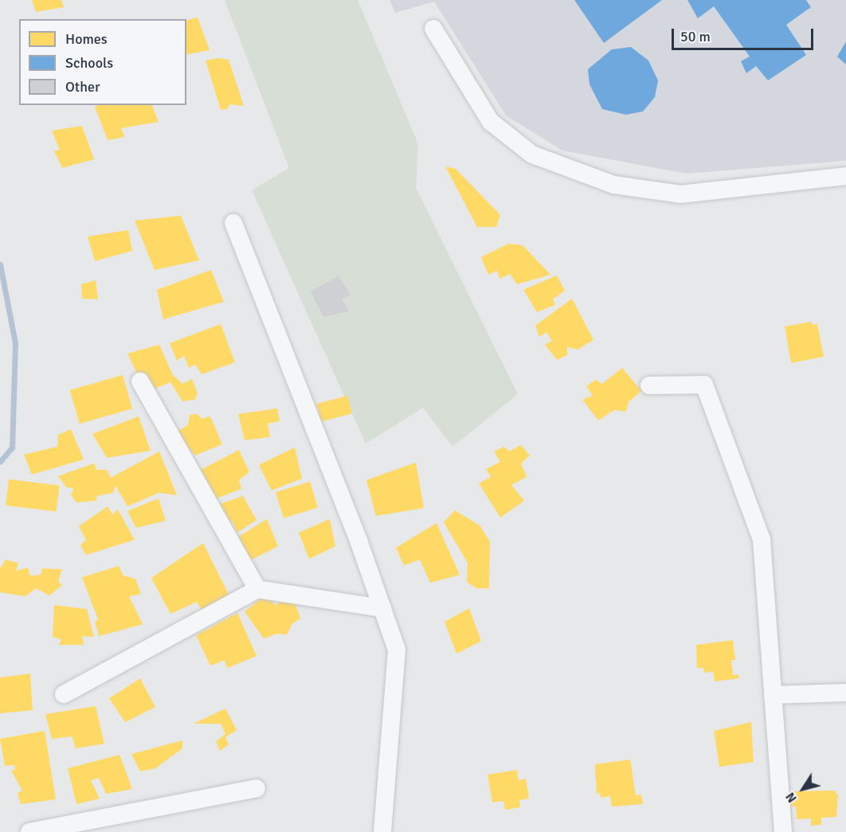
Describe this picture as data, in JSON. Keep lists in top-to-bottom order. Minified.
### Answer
{"legend":["Homes","Schools","Other"],"scale_bar":"50 m","north":"bottom left"}
